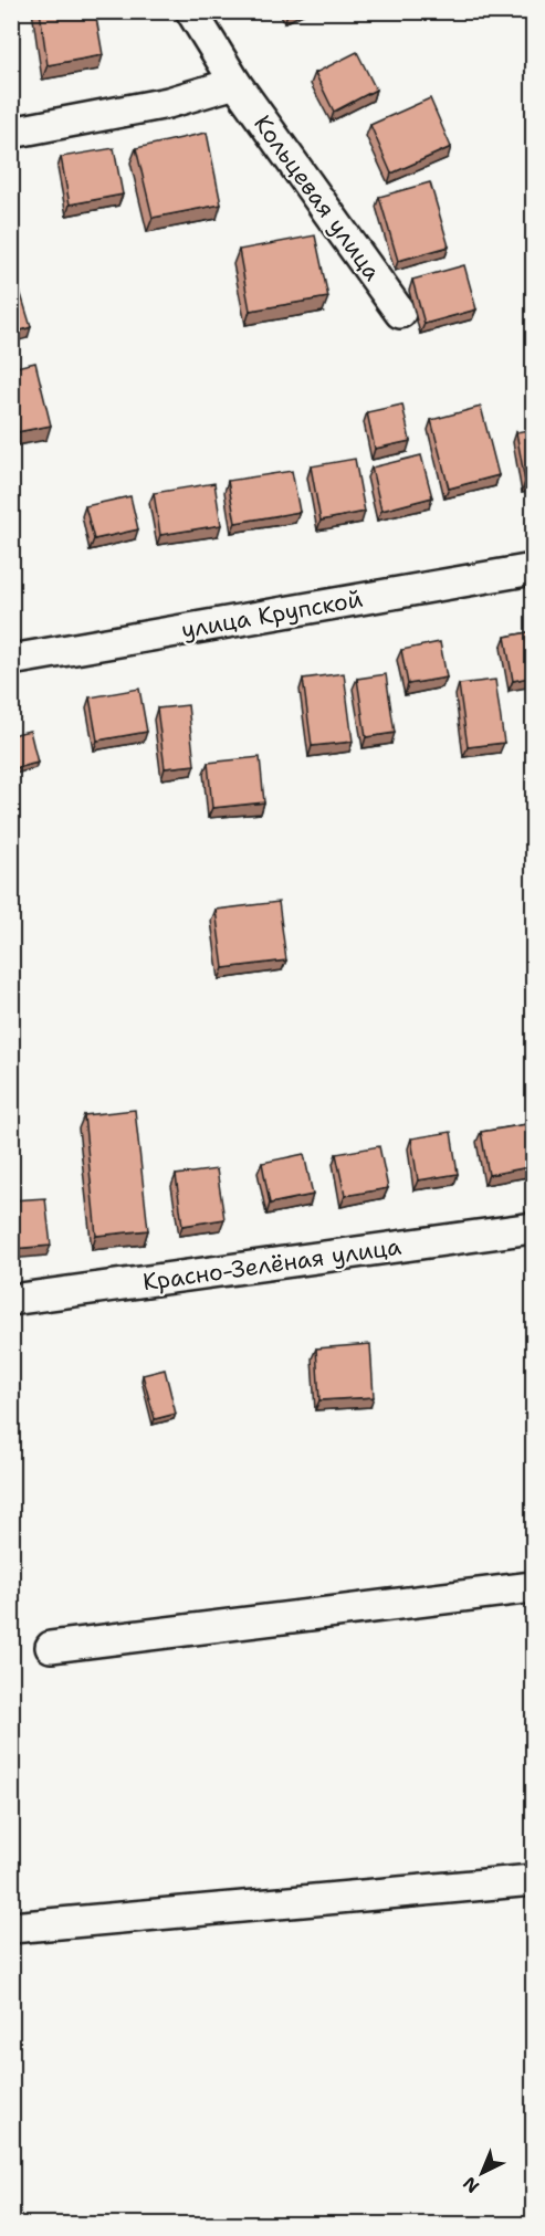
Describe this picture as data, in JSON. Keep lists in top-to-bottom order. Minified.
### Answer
{"streets":{"street":["Кольцевая улица","улица Крупской","Красно-Зелёная улица"]},"north":"bottom left"}
